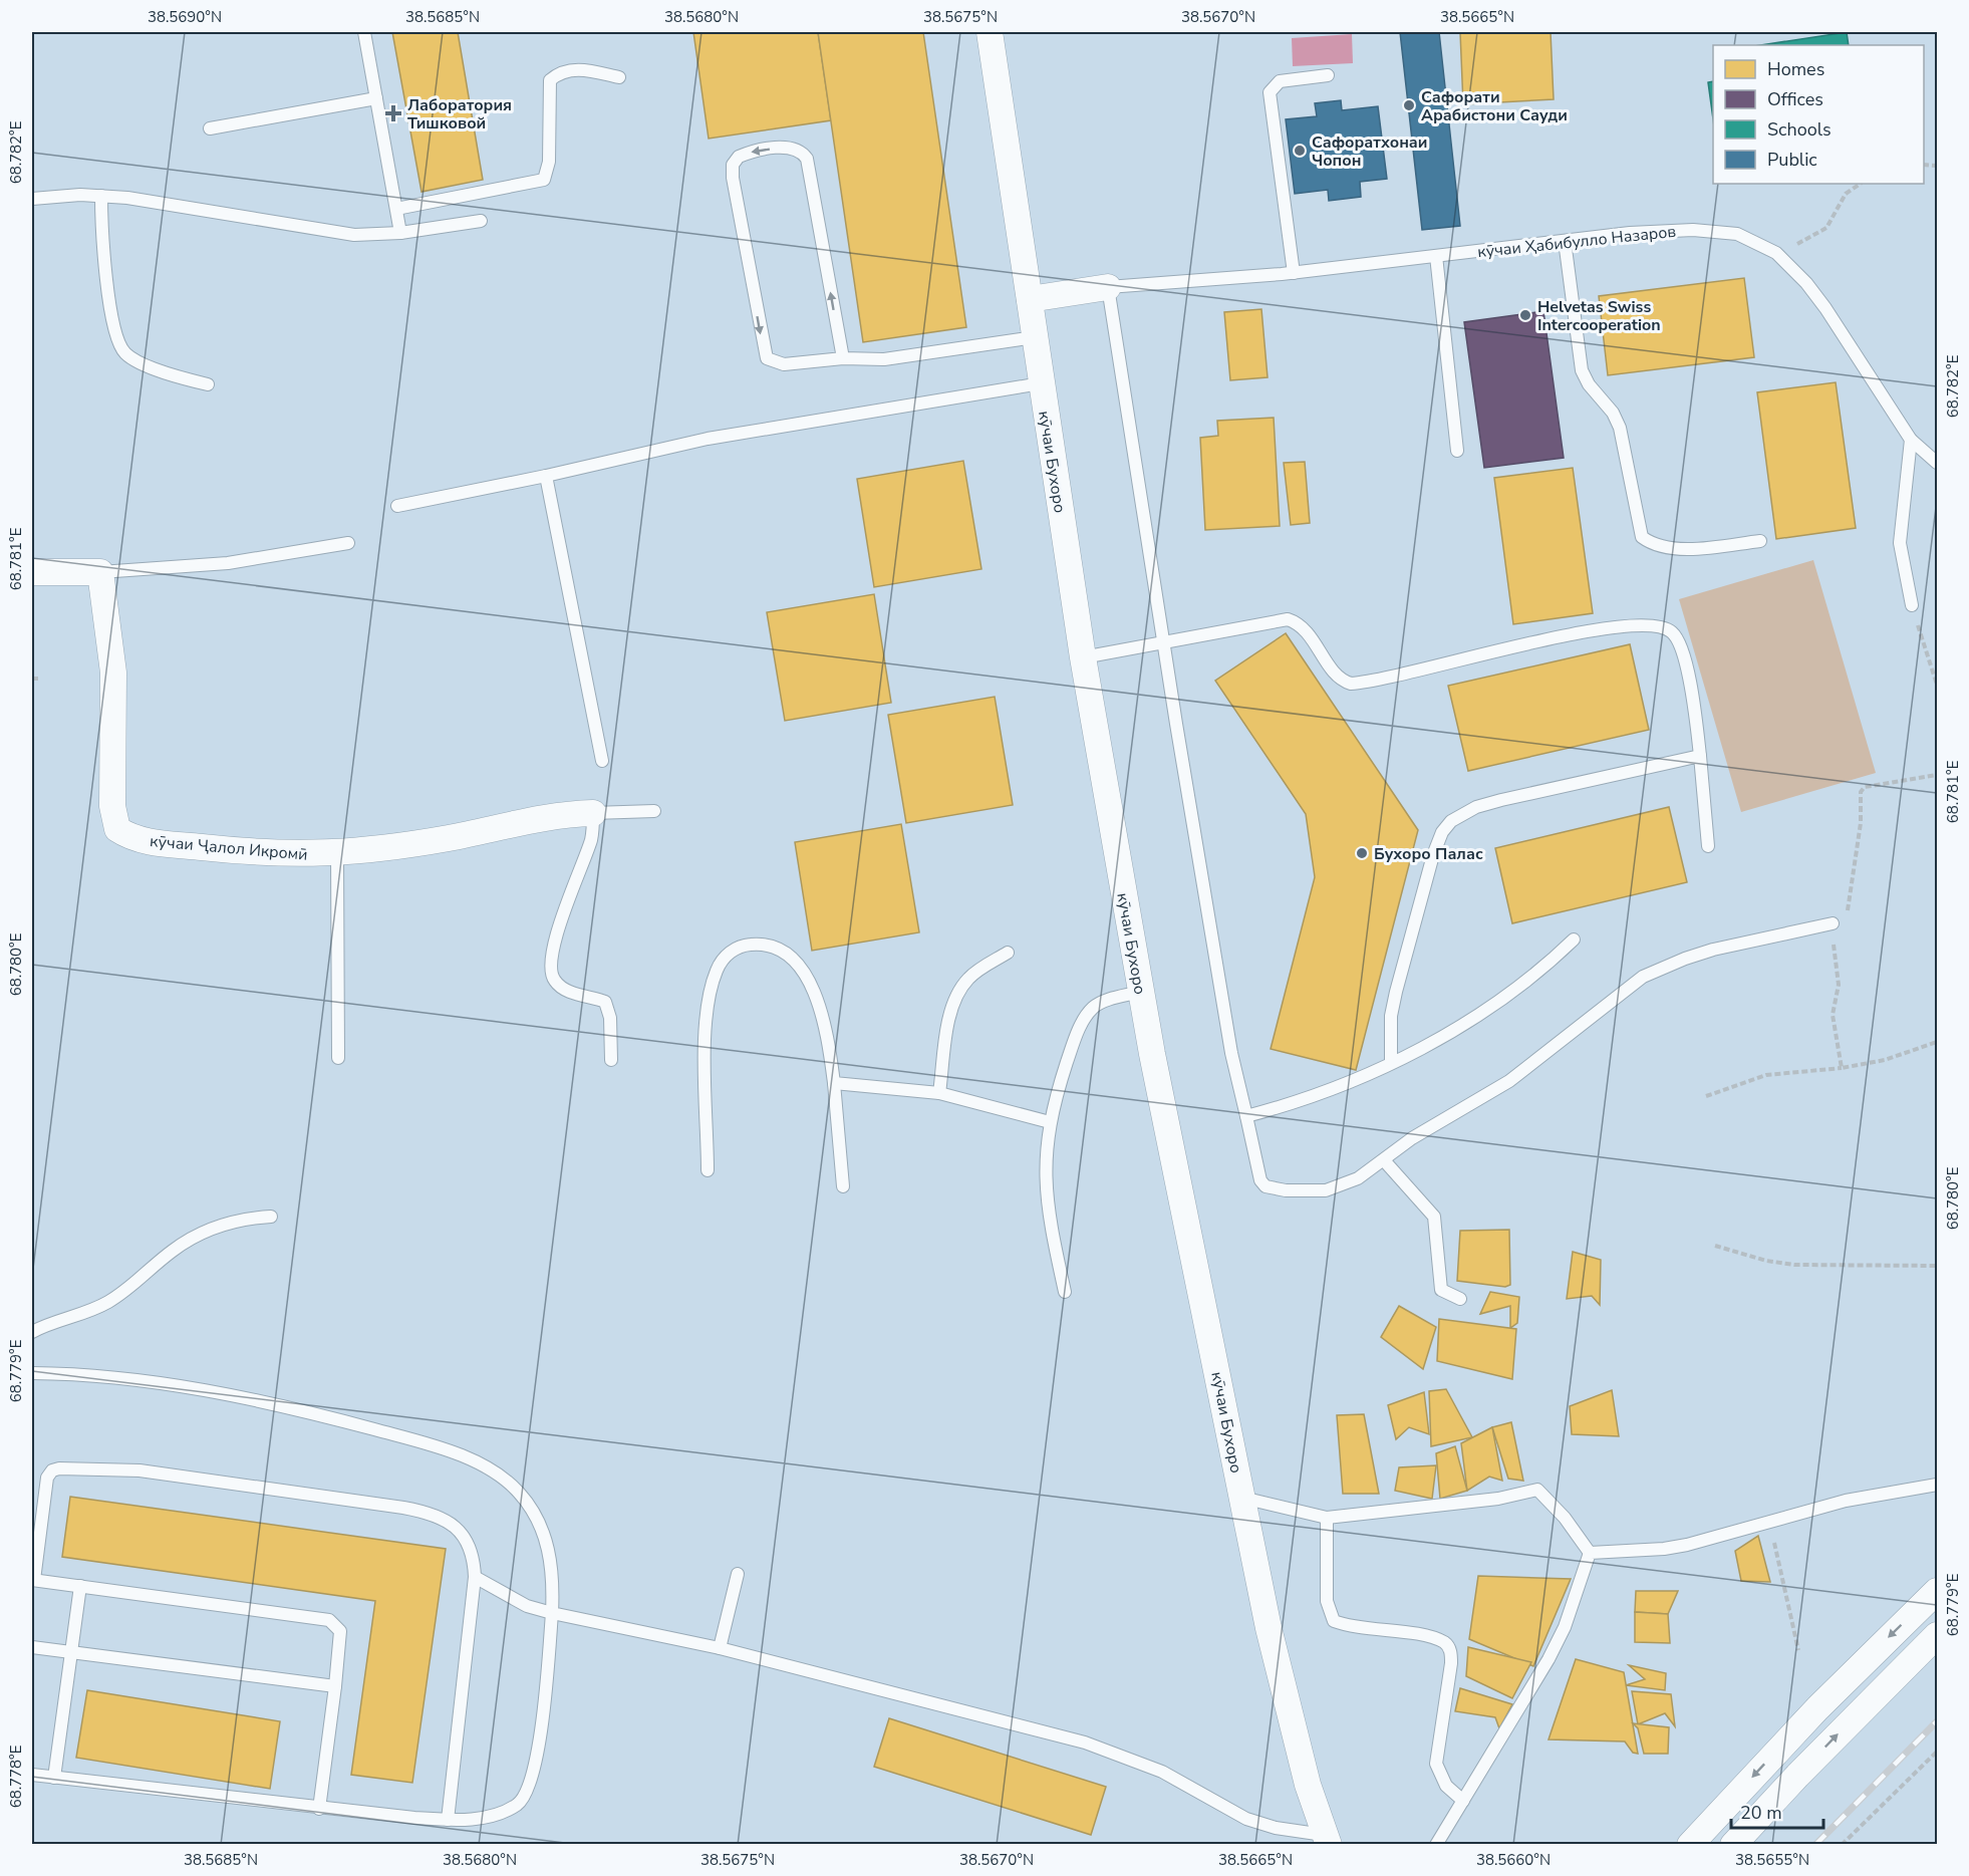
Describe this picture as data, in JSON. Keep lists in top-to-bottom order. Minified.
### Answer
{"streets":{"street":["кӯчаи Бухоро","кӯчаи Ҷалол Икромӣ"],"lane":["кӯчаи Ҳабибулло Назаров"]},"places":{"other":["Сафорати Арабистони Сауди","Сафоратхонаи Чопон","Helvetas Swiss Intercooperation","Бухоро Палас"],"health":["Лаборатория Тишковой"]},"legend":["Homes","Offices","Schools","Public"],"scale_bar":"20 m","coordinates":["38.5690°N","38.5685°N","38.5680°N","38.5675°N","38.5670°N","38.5665°N","68.782°E","68.781°E","68.780°E","68.779°E","68.778°E","38.5660°N","38.5655°N"]}
